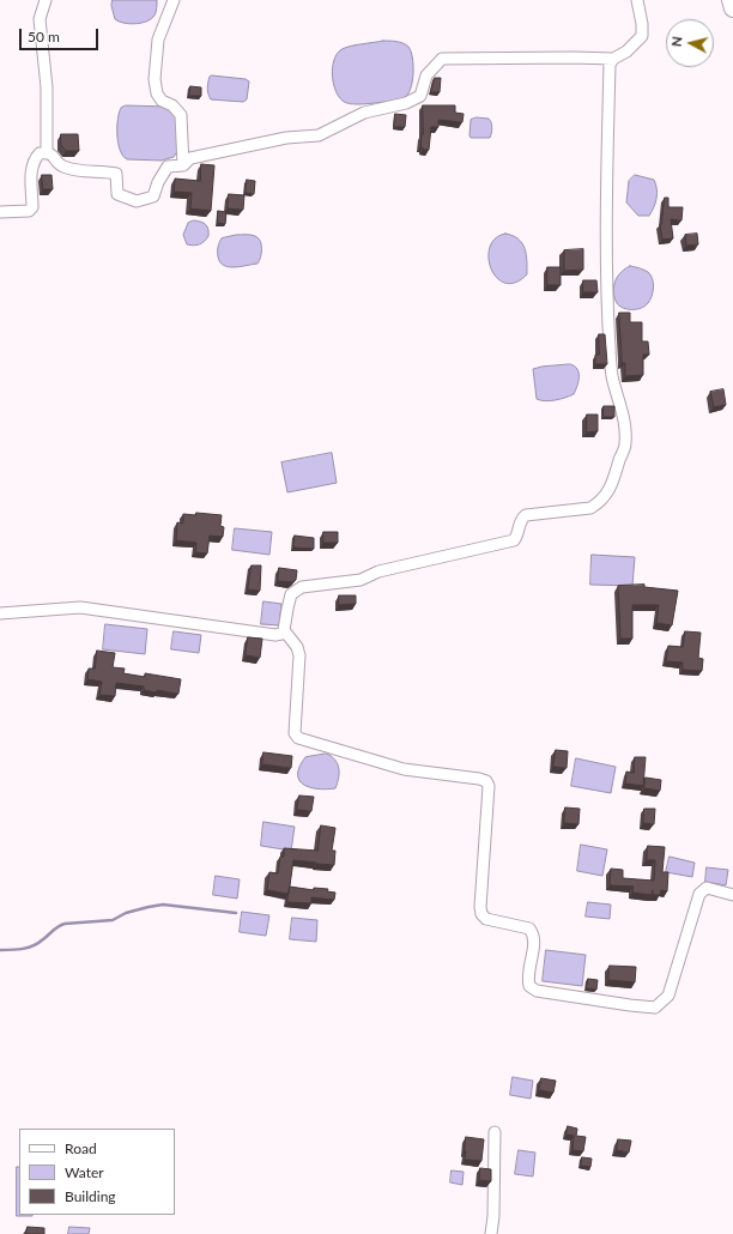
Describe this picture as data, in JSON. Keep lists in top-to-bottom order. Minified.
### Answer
{"legend":["Road","Water","Building"],"scale_bar":"50 m","north":"left"}
